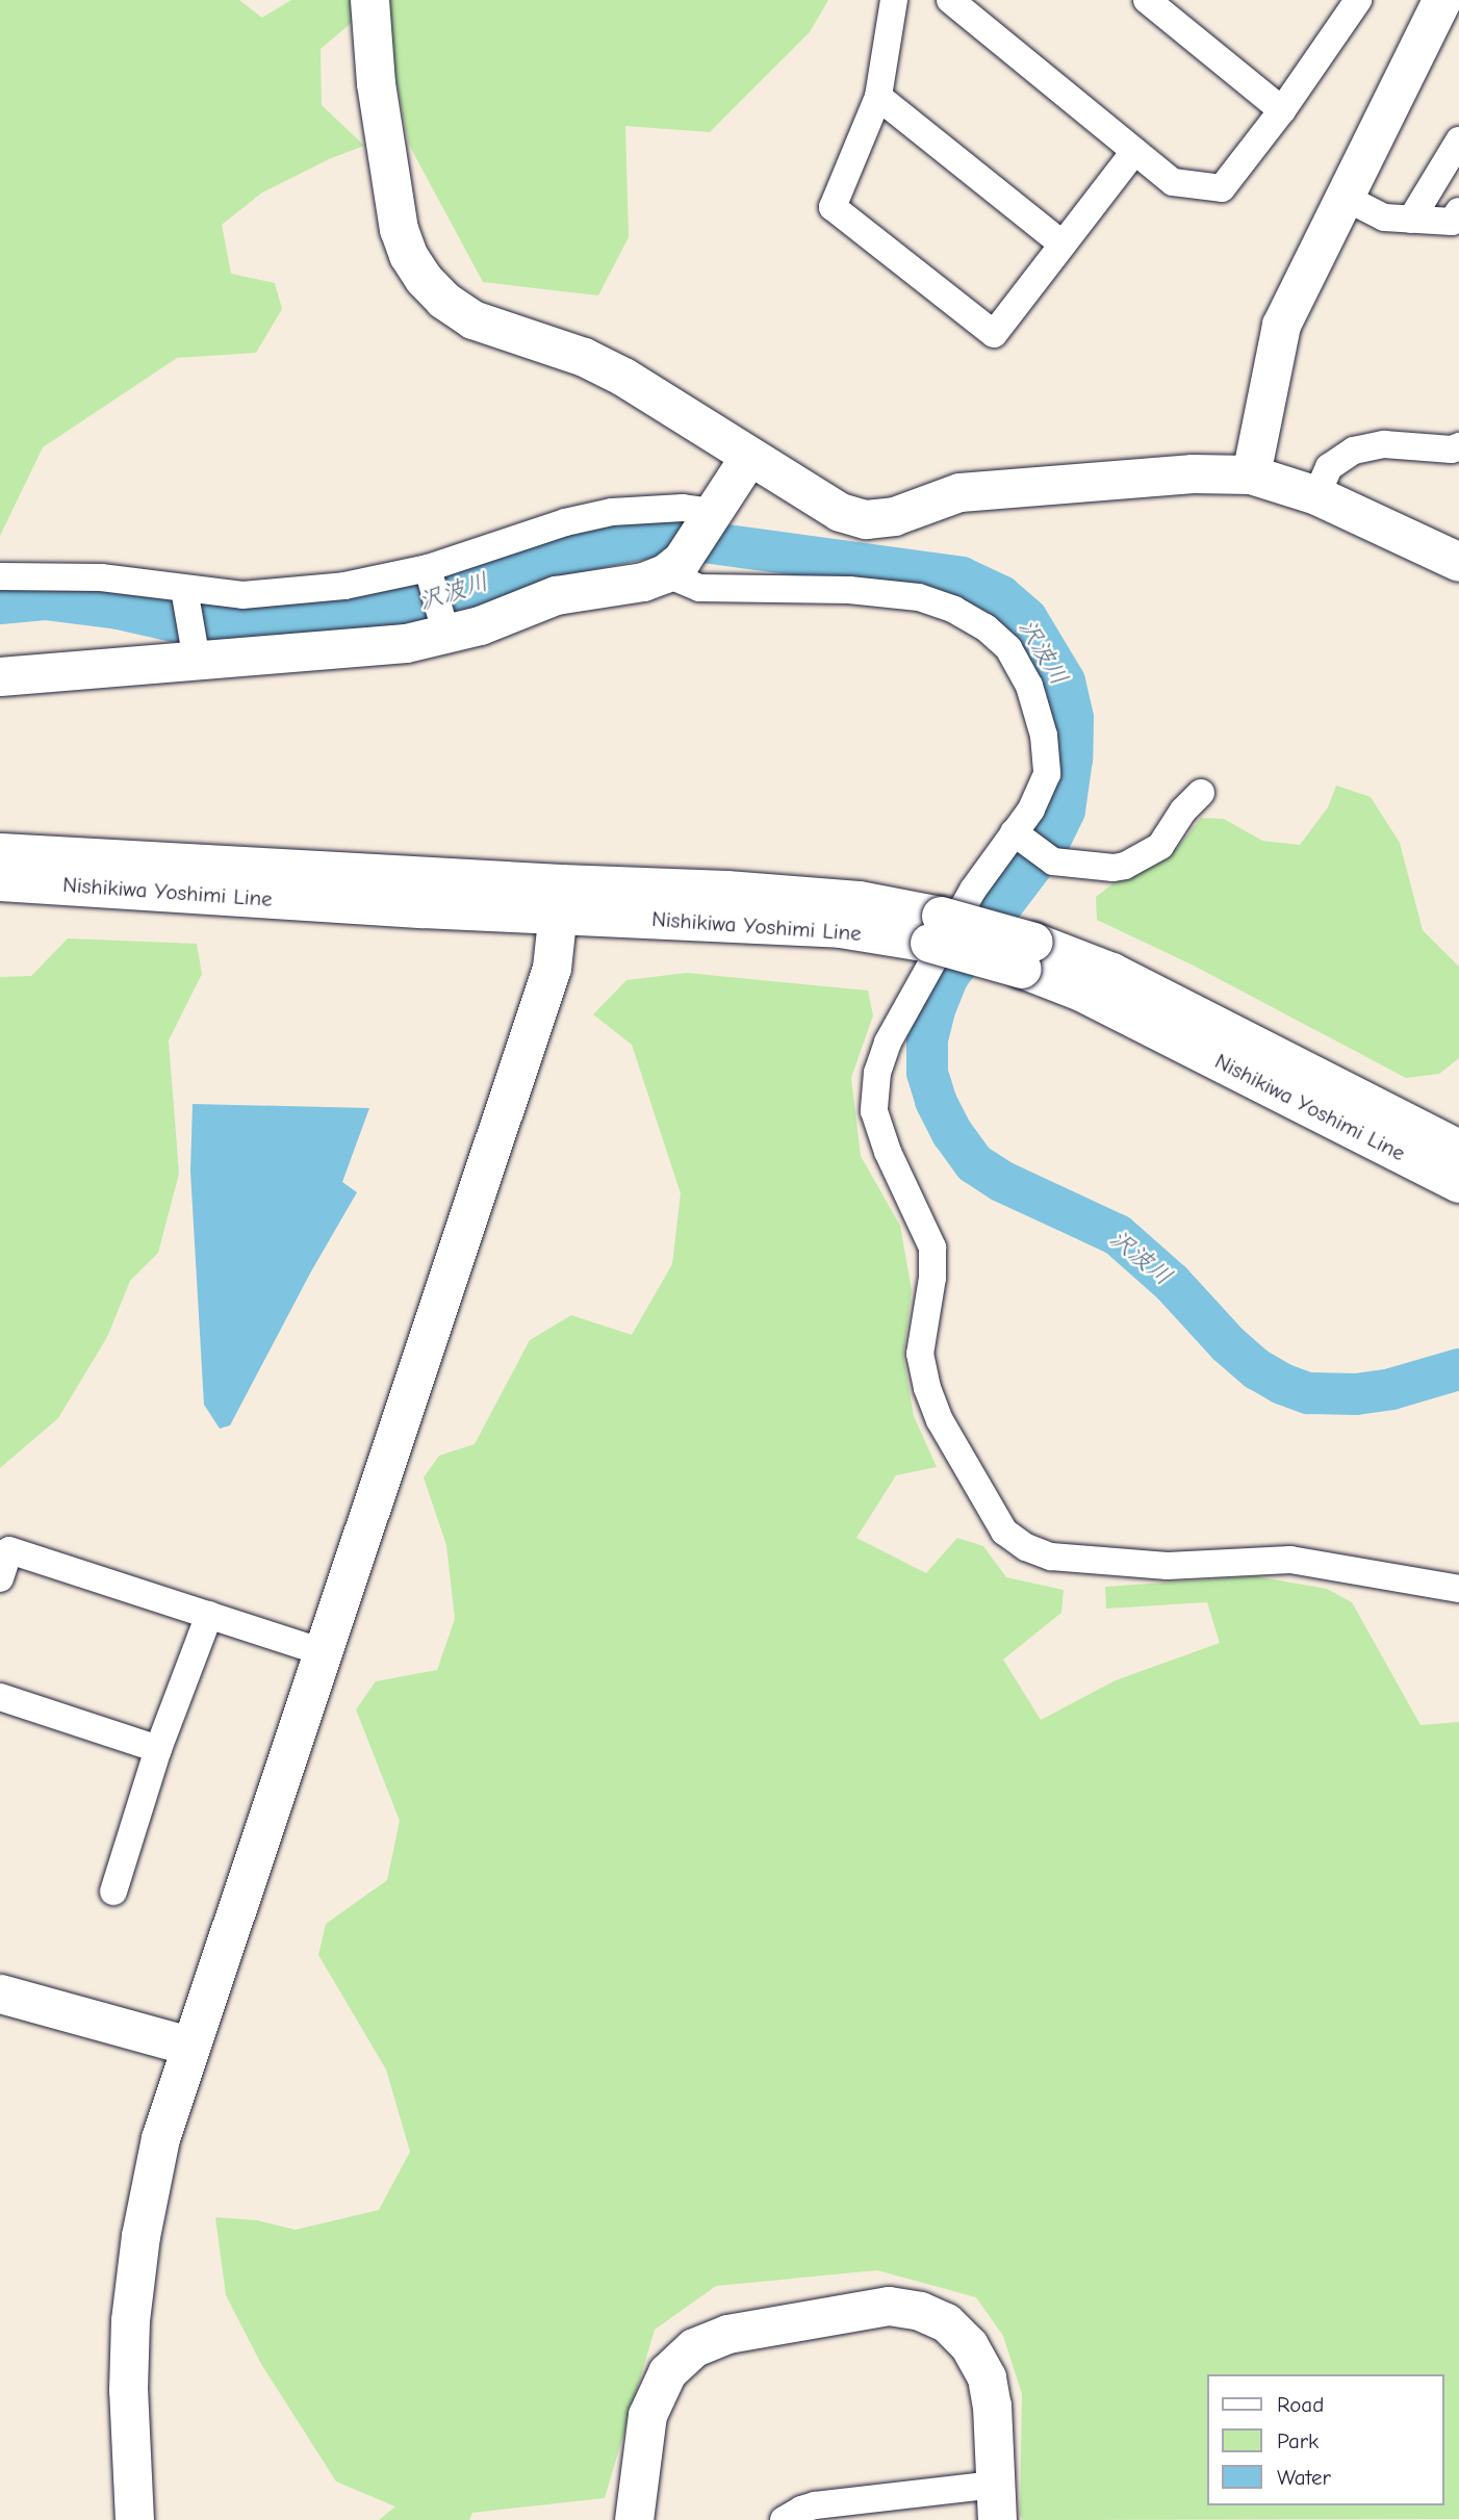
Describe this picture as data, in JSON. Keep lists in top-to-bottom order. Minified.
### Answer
{"streets":{"street":["Nishikiwa Yoshimi Line"]},"water":["沢波川"],"legend":["Road","Park","Water"]}
